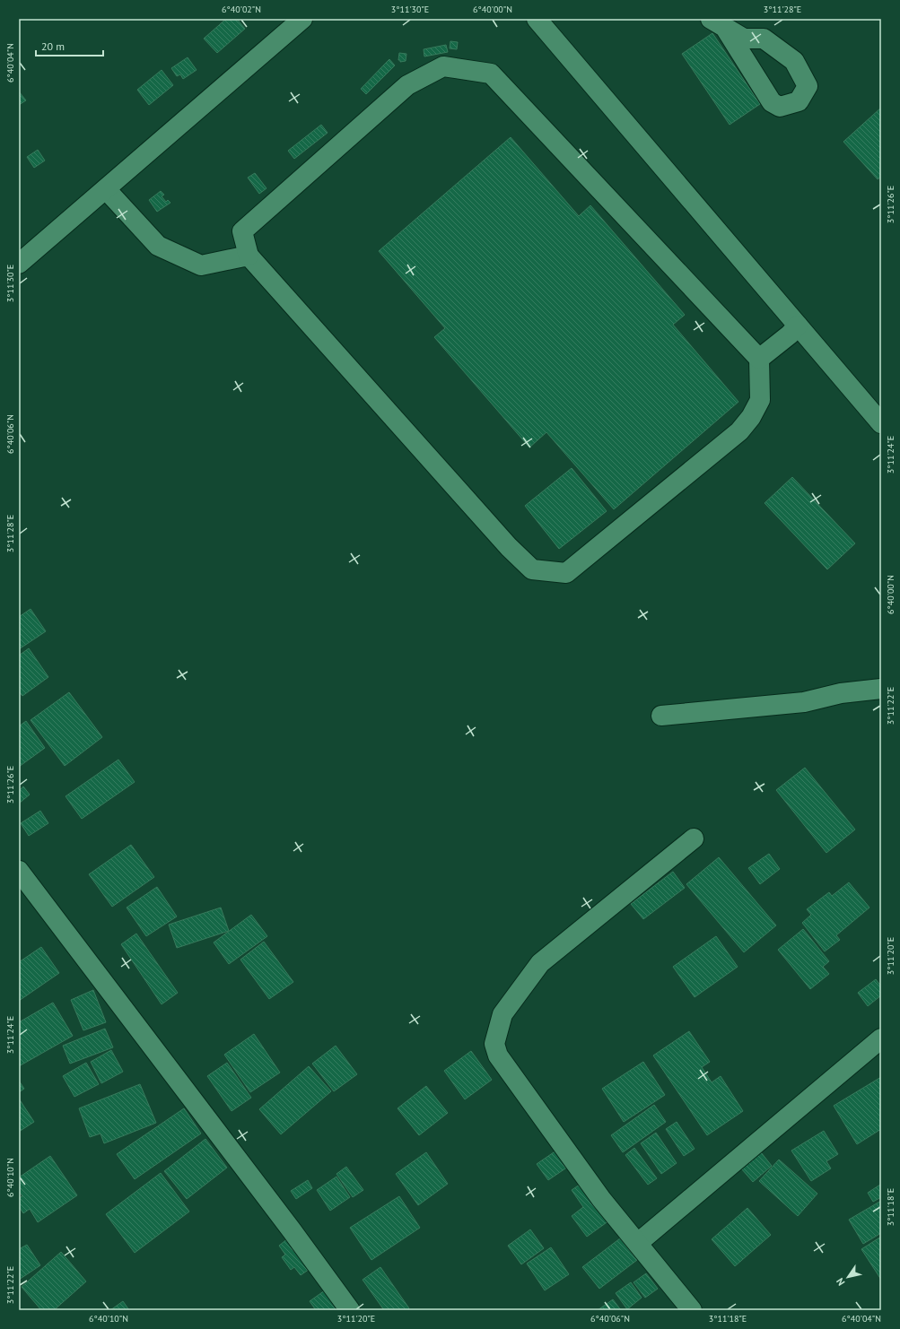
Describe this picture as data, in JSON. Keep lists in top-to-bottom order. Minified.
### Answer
{"scale_bar":"20 m","north":"bottom left","coordinates":["6°40'02\"N","3°11'30\"E","6°40'00\"N","3°11'28\"E","6°40'04\"N","3°11'26\"E","6°40'06\"N","3°11'24\"E","3°11'22\"E","3°11'20\"E","6°40'10\"N","3°11'18\"E"]}
